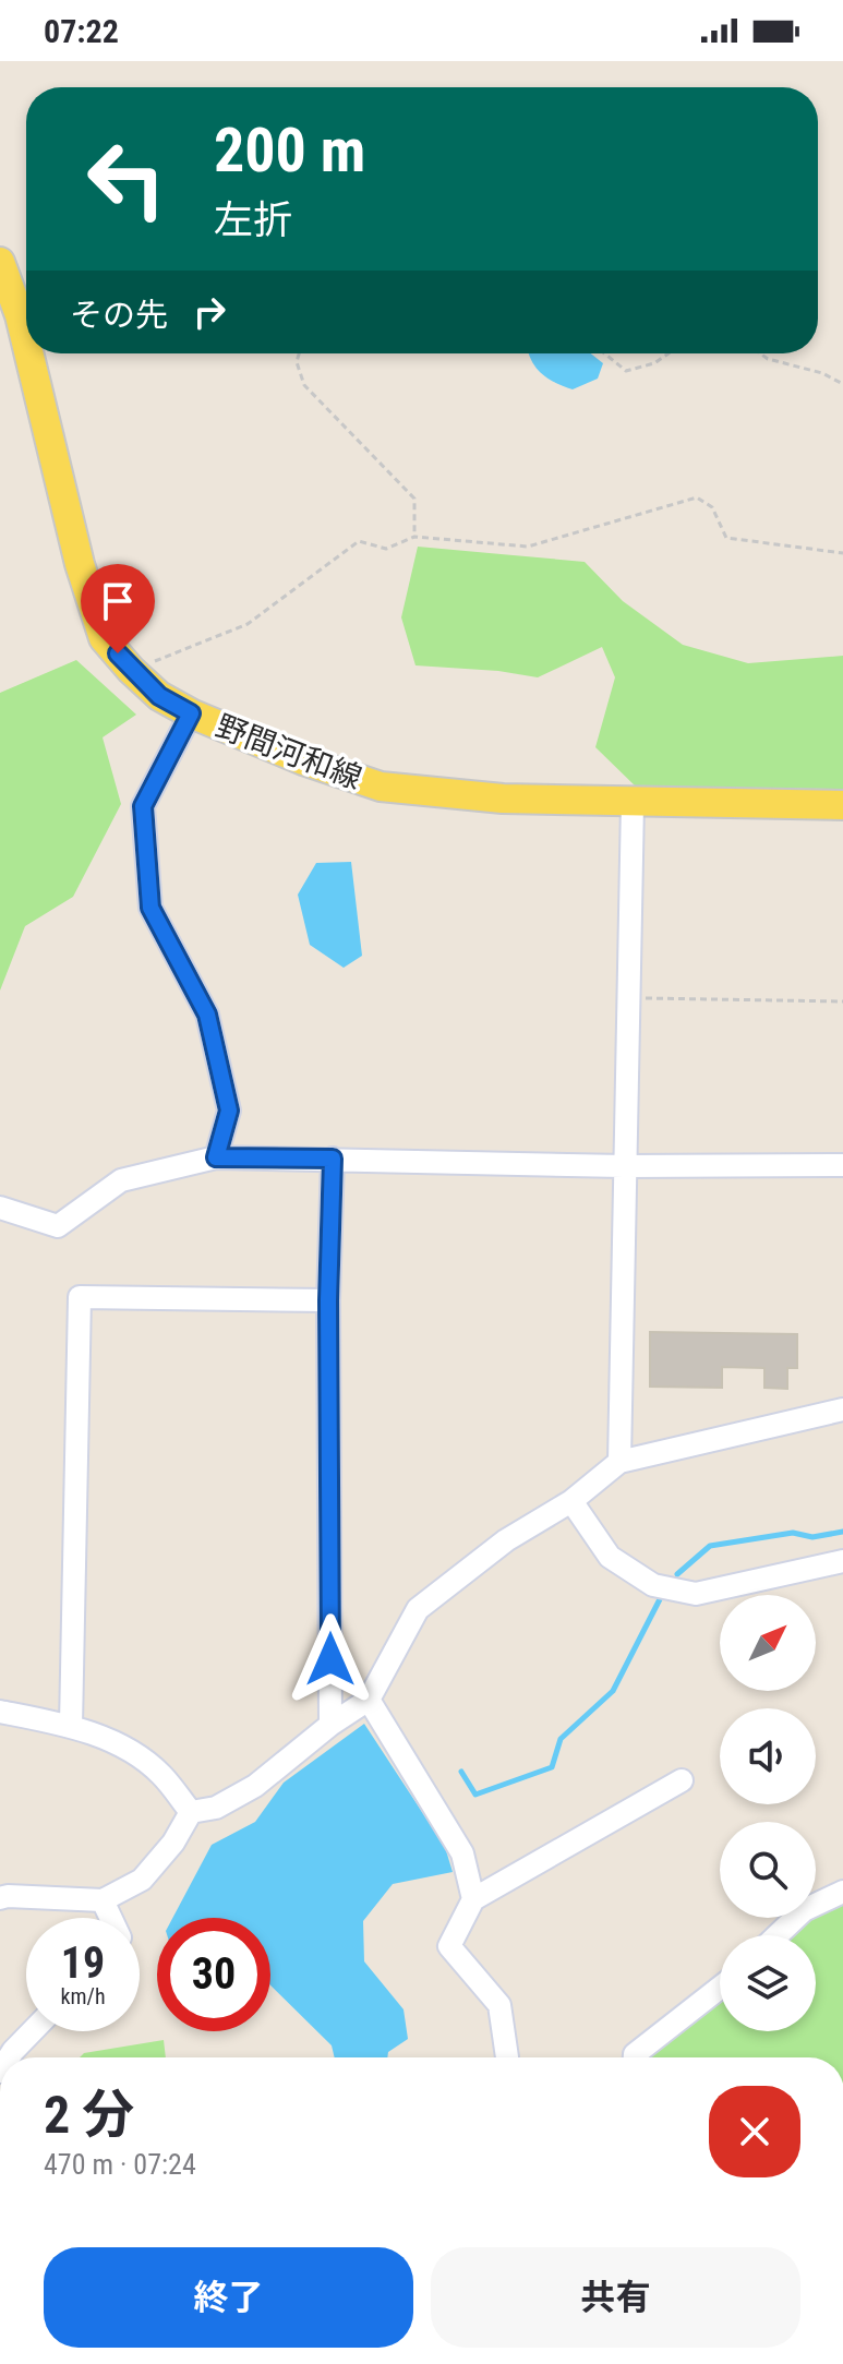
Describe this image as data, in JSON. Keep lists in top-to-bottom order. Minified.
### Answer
{"streets":{"main road":["野間河和線"]},"north":"top right","page":{"status":"07:22","turn":["200 m","左折"],"then":"その先","speed":"19 km/h","limit":"30","heading":["2 分","470 m · 07:24"],"buttons":["終了","共有"]}}
